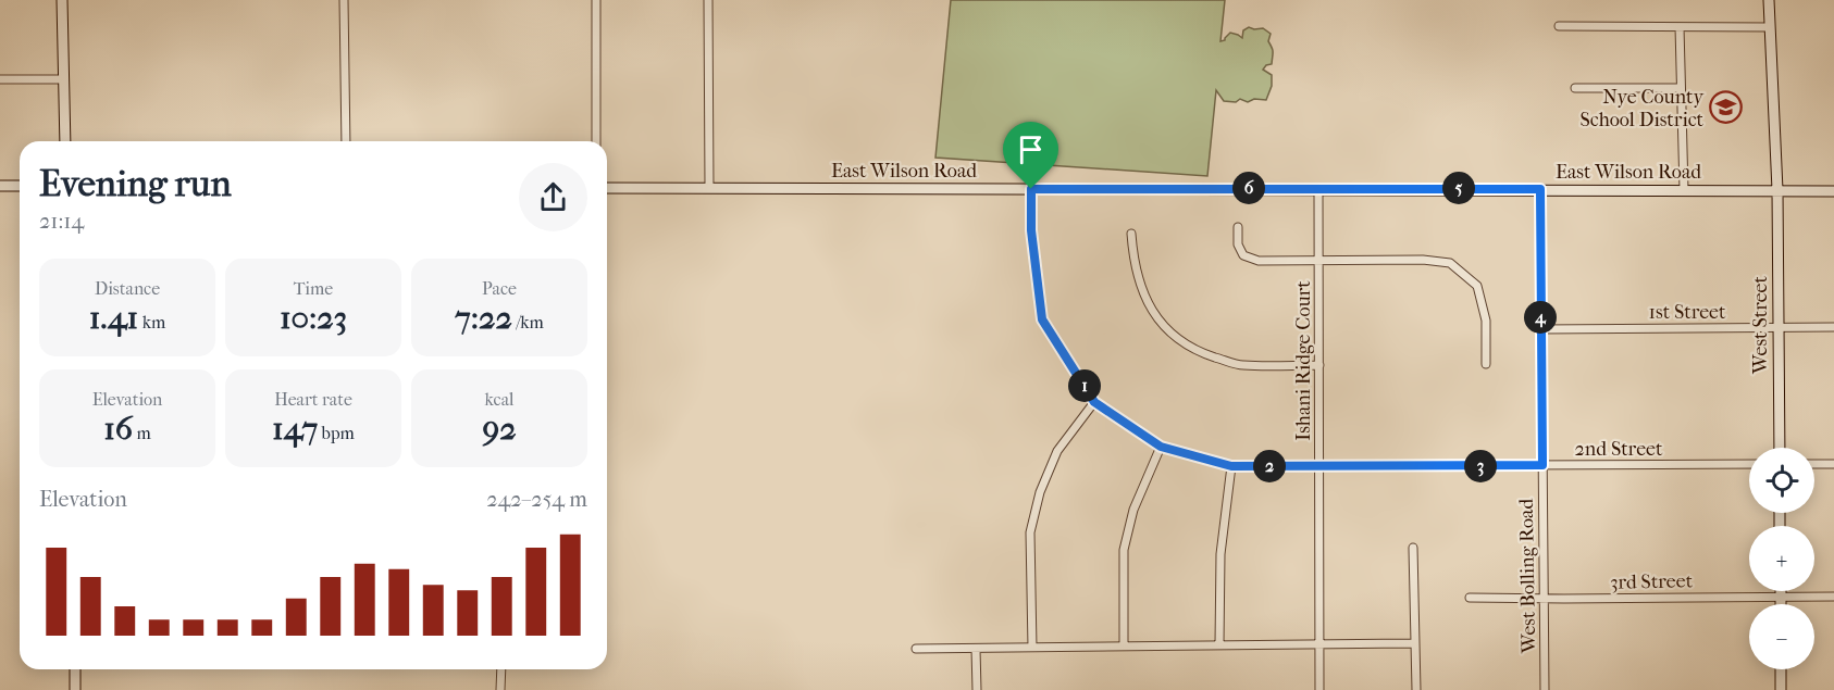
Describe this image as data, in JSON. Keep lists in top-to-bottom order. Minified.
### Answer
{"streets":{"street":["East Wilson Road","1st Street","West Street","Ishani Ridge Court","2nd Street","West Bolling Road","3rd Street"]},"crossings":[["East Wilson Road","West Street"],["East Wilson Road","Ishani Ridge Court"],["East Wilson Road","West Bolling Road"],["1st Street","West Street"],["1st Street","West Bolling Road"],["Ishani Ridge Court","2nd Street"],["2nd Street","West Bolling Road"],["West Bolling Road","3rd Street"]],"places":{"school or university":["Nye County School District"]},"page":{"heading":["Evening run","21:14"],"pins":["5","6","4","1","2","3"],"stats":[["Distance","1.41 km"],["Time","10:23"],["Pace","7:22 /km"],["Elevation","16 m"],["Heart rate","147 bpm"],["kcal","92"]],"map_buttons":["+","−"],"chart":["Elevation","242–254 m"]}}
